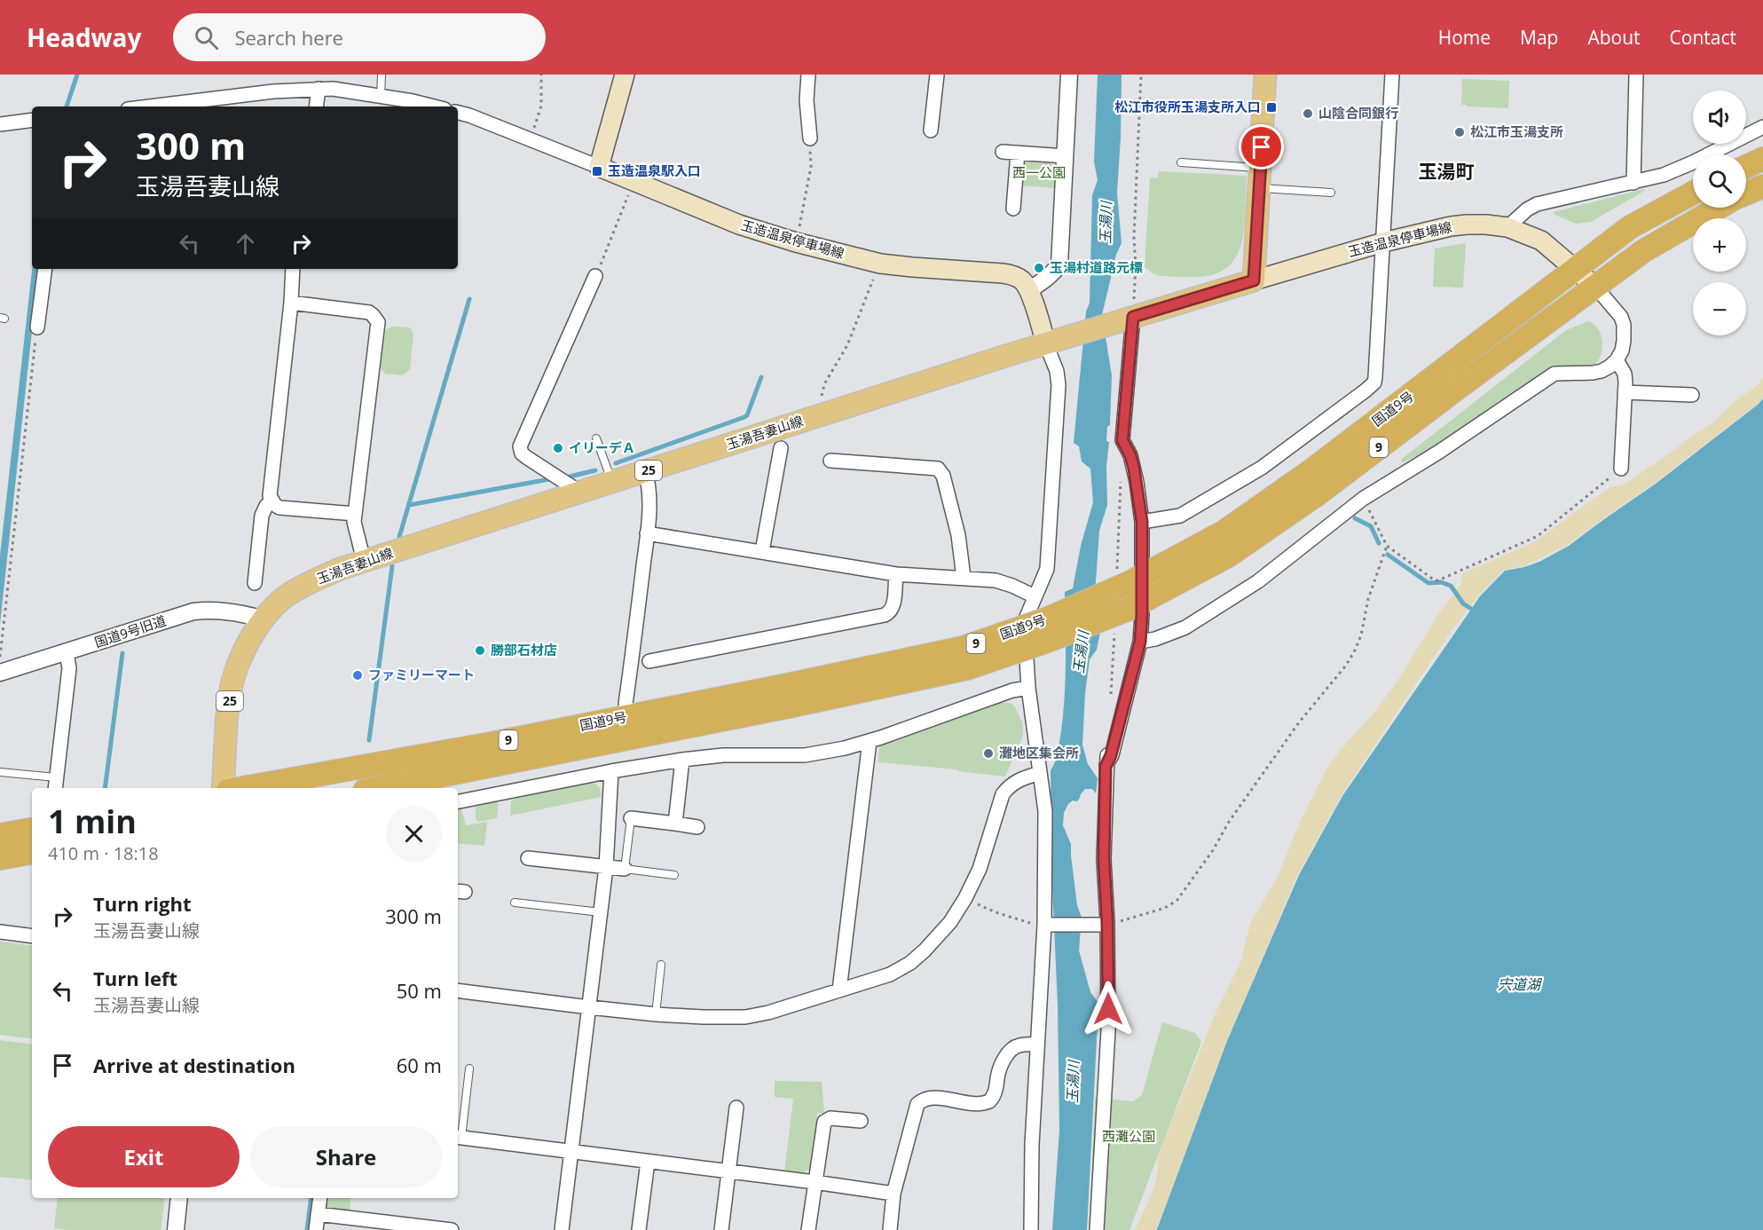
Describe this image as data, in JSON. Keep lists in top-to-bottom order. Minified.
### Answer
{"streets":{"highway":["国道9号","9"],"main road":["玉造温泉停車場線","玉湯吾妻山線","25"],"street":["国道9号旧道"]},"crossings":[["玉造温泉停車場線","国道9号"],["玉造温泉停車場線","玉湯吾妻山線"],["玉湯吾妻山線","国道9号旧道"]],"districts":["玉湯町"],"water":["玉湯川","宍道湖"],"parks":["西一公園","西灘公園"],"places":{"transit":["松江市役所玉湯支所入口","玉造温泉駅入口"],"other":["山陰合同銀行","松江市玉湯支所","玉湯村道路元標","イリーデＡ","勝部石材店","ファミリーマート","灘地区集会所"]},"page":{"header":"Headway","search":"Search here","nav":["Home","Map","About","Contact"],"map_buttons":["+","−"],"turn":["300 m","玉湯吾妻山線"],"heading":["1 min","410 m · 18:18"],"list":[{"name":"Turn right","note":"玉湯吾妻山線","value":"300 m"},{"name":"Turn left","note":"玉湯吾妻山線","value":"50 m"},{"name":"Arrive at destination","value":"60 m"}],"buttons":["Exit","Share"]}}
